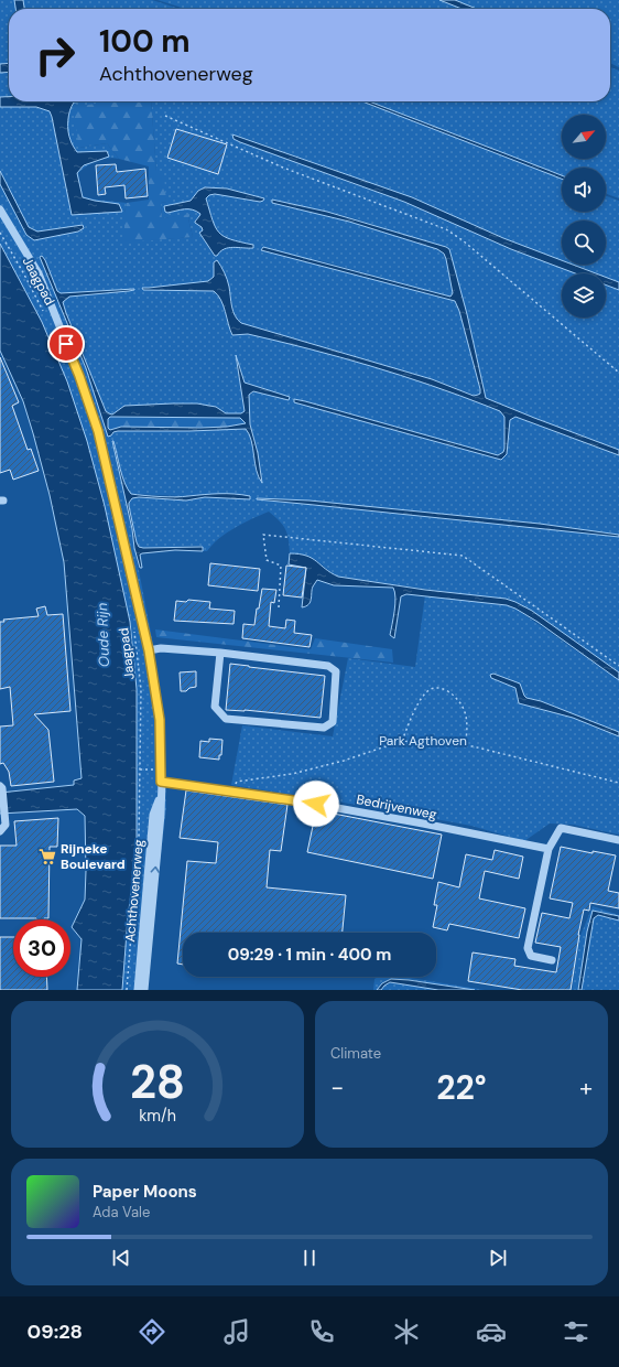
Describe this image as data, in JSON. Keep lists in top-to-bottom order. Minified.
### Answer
{"streets":{"street":["Bedrijvenweg","Achthovenerweg"],"path":["Jaagpad"]},"crossings":[["Bedrijvenweg","Achthovenerweg"]],"water":["Oude Rijn"],"parks":["Park Agthoven"],"places":{"supermarket":["Rijneke Boulevard"]},"north":"top right","page":{"turn":["100 m","Achthovenerweg"],"limit":"30","trip":"09:29 · 1 min · 400 m","tile":"Climate","heat":["−","22°","+"],"song":["Paper Moons","Ada Vale"],"tabs":"09:28","gauge":["28","km/h"]}}
